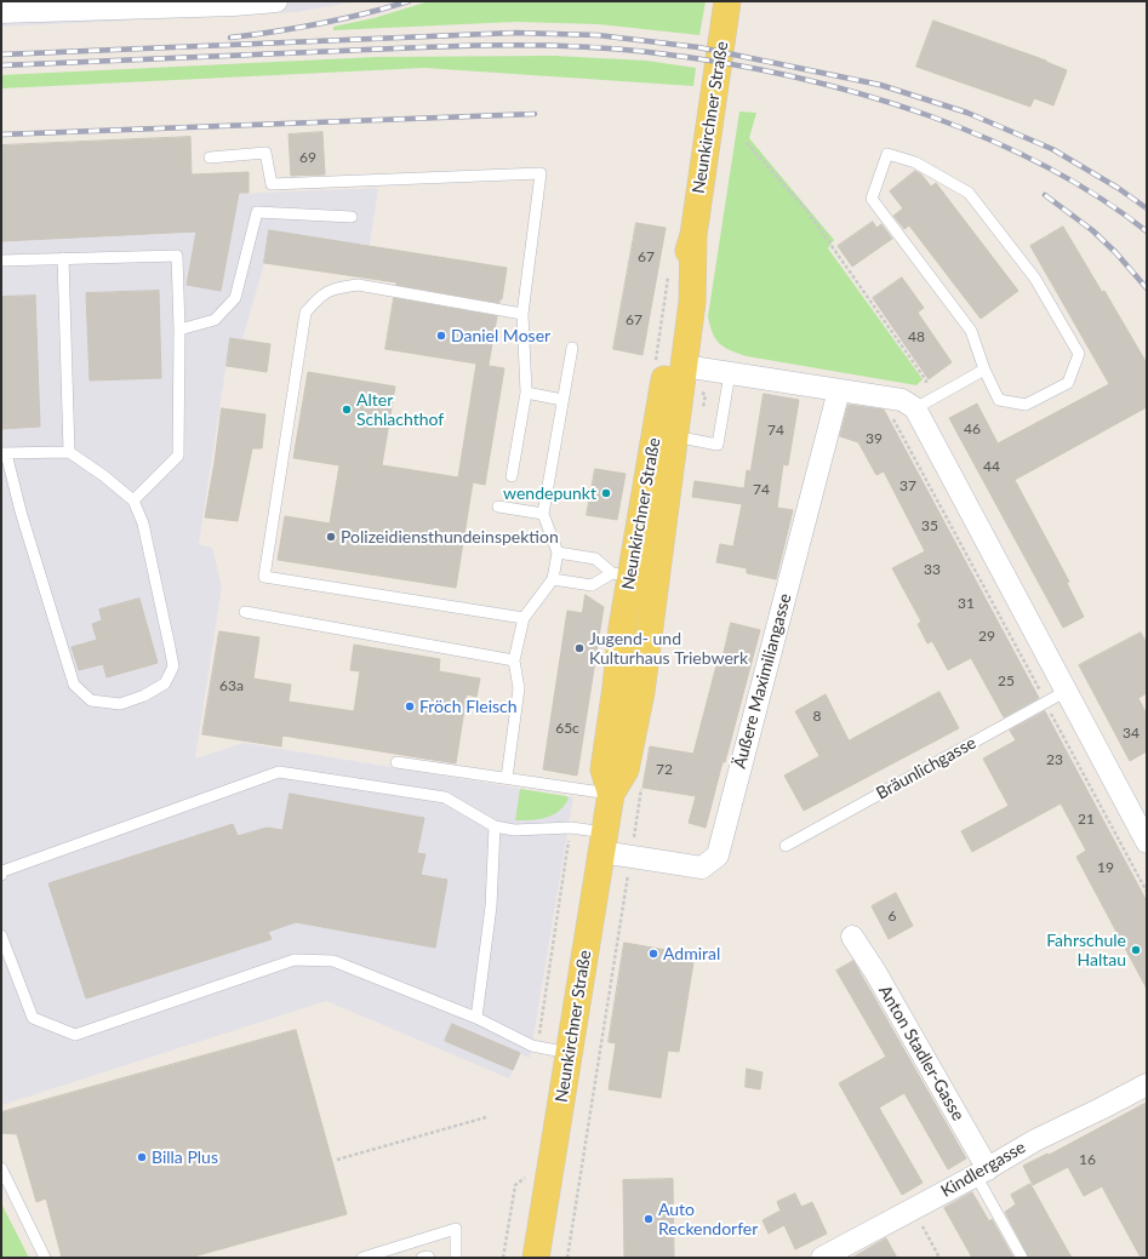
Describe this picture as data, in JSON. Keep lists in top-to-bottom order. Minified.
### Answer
{"streets":{"main road":["Neunkirchner Straße"],"street":["Äußere Maximiliangasse","Anton Stadler-Gasse","Kindlergasse"],"lane":["Bräunlichgasse"]},"crossings":[["Neunkirchner Straße","Äußere Maximiliangasse"],["Anton Stadler-Gasse","Kindlergasse"]],"places":["Daniel Moser","Alter Schlachthof","wendepunkt","Polizeidiensthundeinspektion","Jugend- und Kulturhaus Triebwerk","Fröch Fleisch","Fahrschule Haltau","Admiral","Billa Plus","Auto Reckendorfer"],"house_numbers":["69","67","67","48","46","74","39","44","37","74","35","33","31","29","25","63a","8","65c","34","23","72","21","19","6","16"]}
